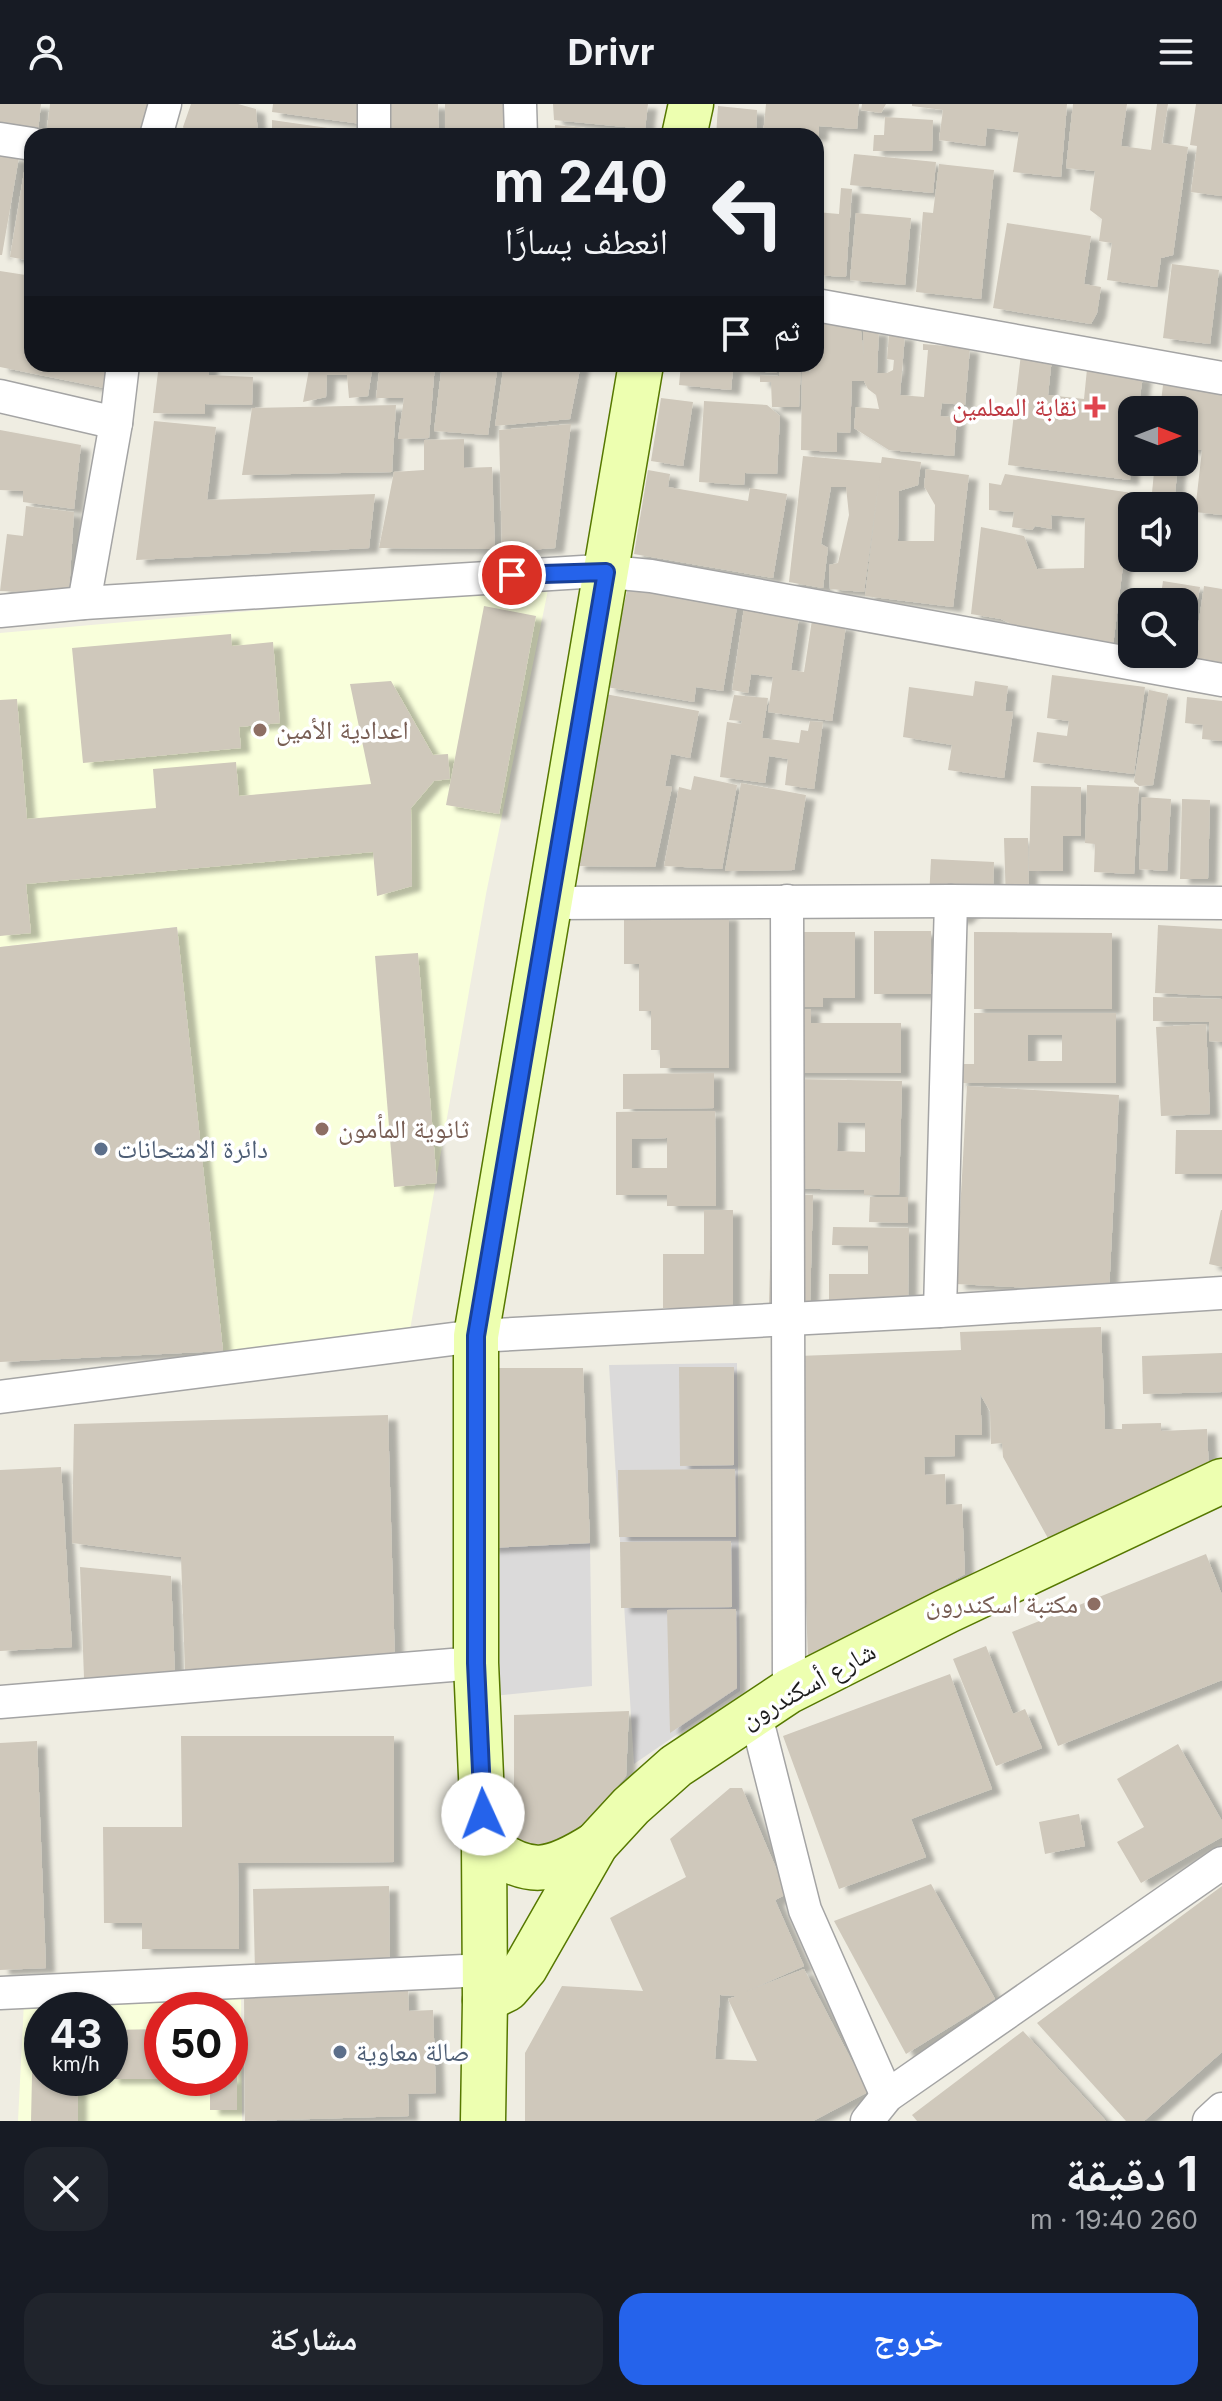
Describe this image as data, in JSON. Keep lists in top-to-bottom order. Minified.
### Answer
{"streets":{"main road":["شارع أسكندرون"]},"places":{"health":["نقابة المعلمين"],"other":["اعدادية الأمين","ثانوية المأمون","دائرة الامتحانات","مكتبة اسكندرون","صالة معاوية"]},"north":"right","page":{"header":"Drivr","turn":["240 m","انعطف يسارًا"],"then":"ثم","speed":"43 km/h","limit":"50","heading":["1 دقيقة","260 m · 19:40"],"buttons":["خروج","مشاركة"]}}
